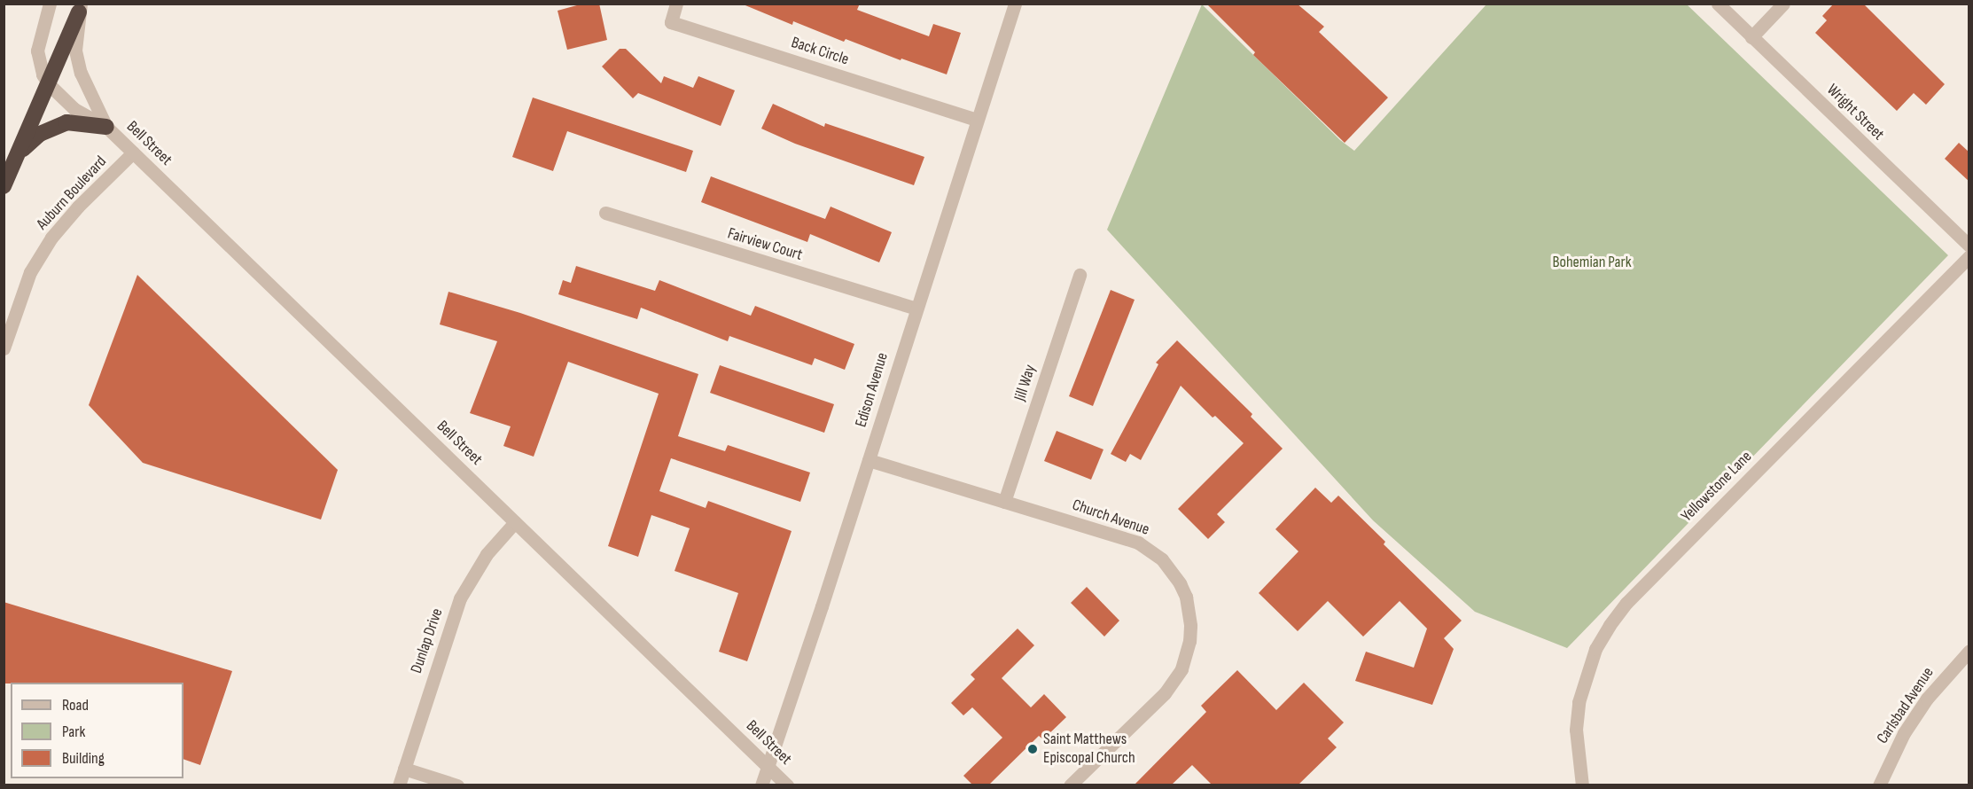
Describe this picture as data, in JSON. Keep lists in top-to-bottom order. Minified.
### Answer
{"streets":{"street":["Back Circle","Wright Street","Bell Street","Auburn Boulevard","Fairview Court","Jill Way","Edison Avenue","Yellowstone Lane","Church Avenue","Dunlap Drive","Carlsbad Avenue"]},"crossings":[["Back Circle","Edison Avenue"],["Bell Street","Auburn Boulevard"],["Bell Street","Edison Avenue"],["Bell Street","Dunlap Drive"],["Fairview Court","Edison Avenue"],["Jill Way","Church Avenue"],["Edison Avenue","Church Avenue"]],"parks":["Bohemian Park"],"places":["Saint Matthews Episcopal Church"],"legend":["Road","Park","Building"]}
